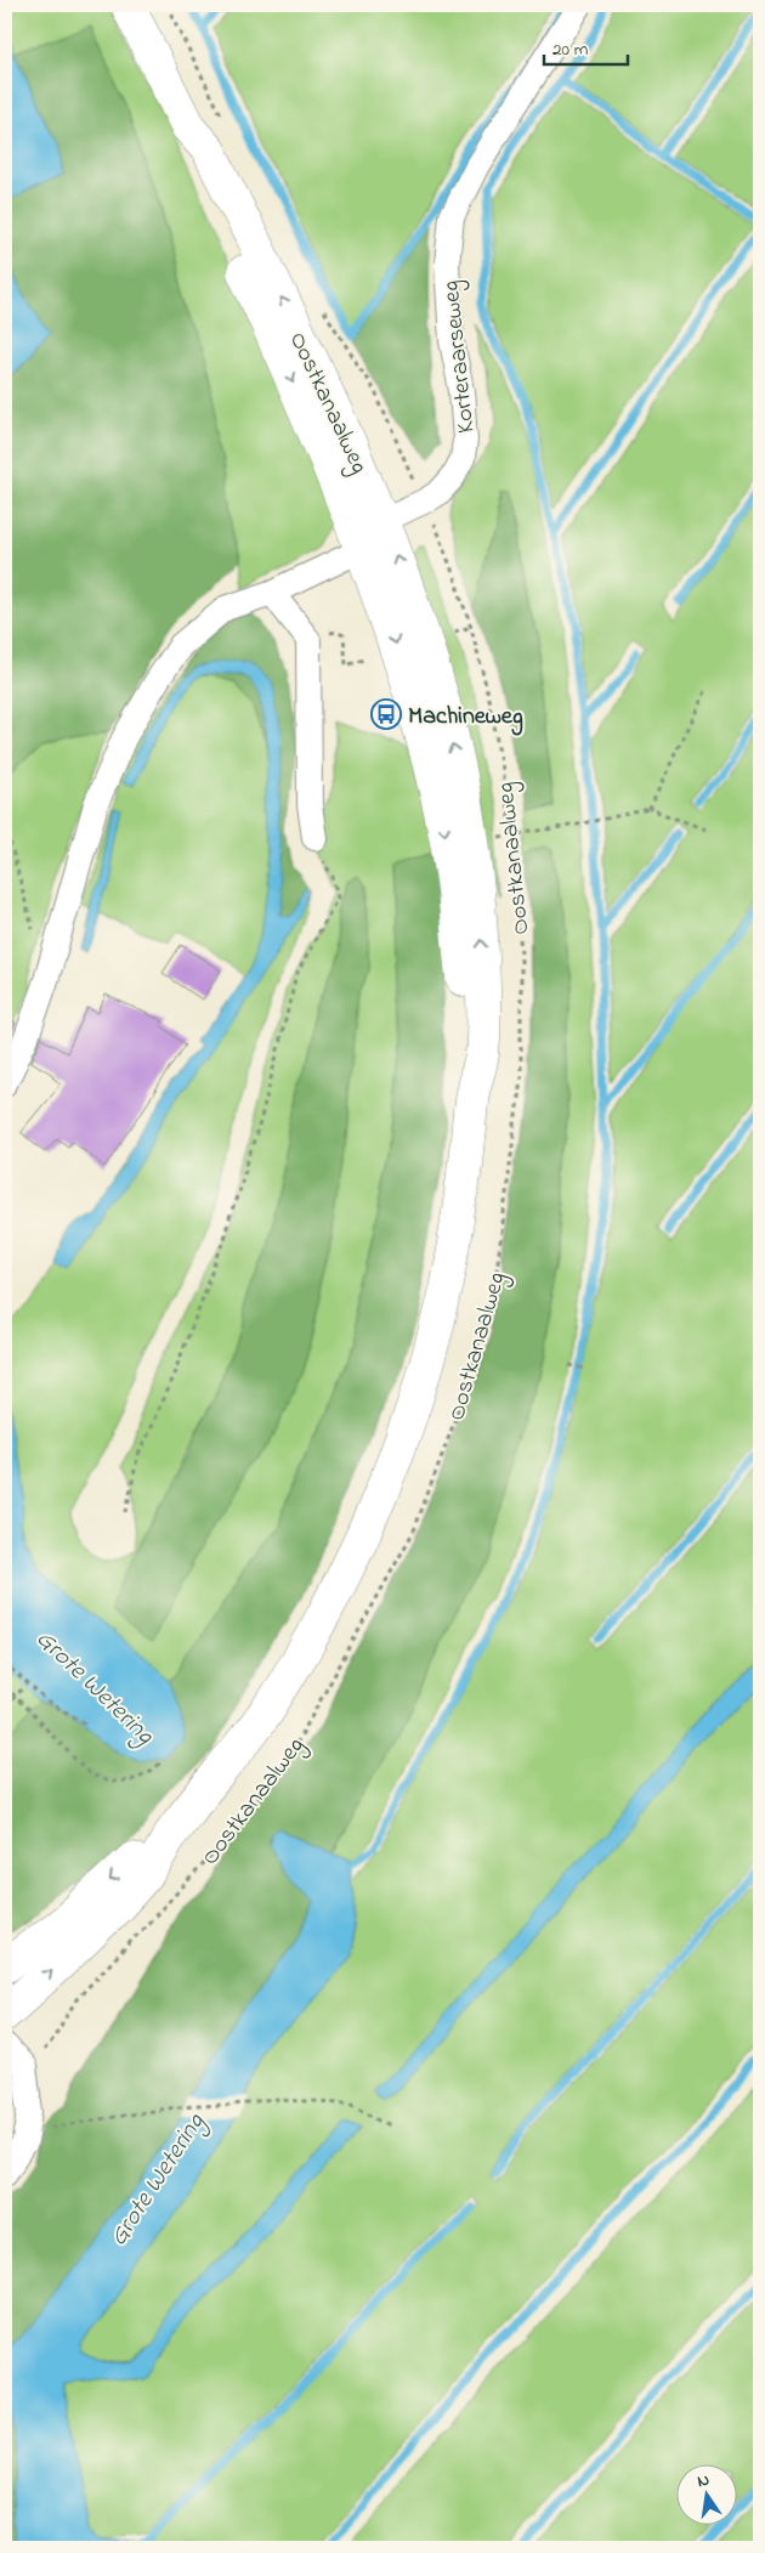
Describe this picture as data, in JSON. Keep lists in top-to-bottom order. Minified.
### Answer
{"streets":{"main road":["Oostkanaalweg"],"street":["Korteraarseweg"]},"crossings":[["Korteraarseweg","Oostkanaalweg"]],"water":["Grote Wetering"],"places":{"bus stop":["Machineweg"]},"scale_bar":"20 m","north":"top"}
